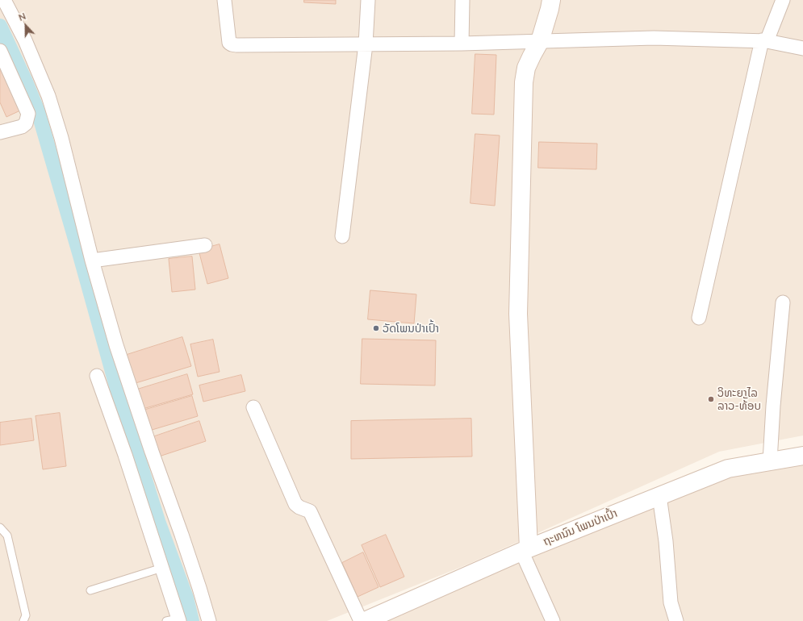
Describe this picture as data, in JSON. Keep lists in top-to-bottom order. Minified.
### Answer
{"streets":{"street":["ຖະຫນົນ ໂພນປ່າເປົ້າ"]},"places":["ວັດໂພນປ່າເປົ້າ","ວິທະຍາໄລ ລາວ-ທ້ັອບ"],"north":"top"}
